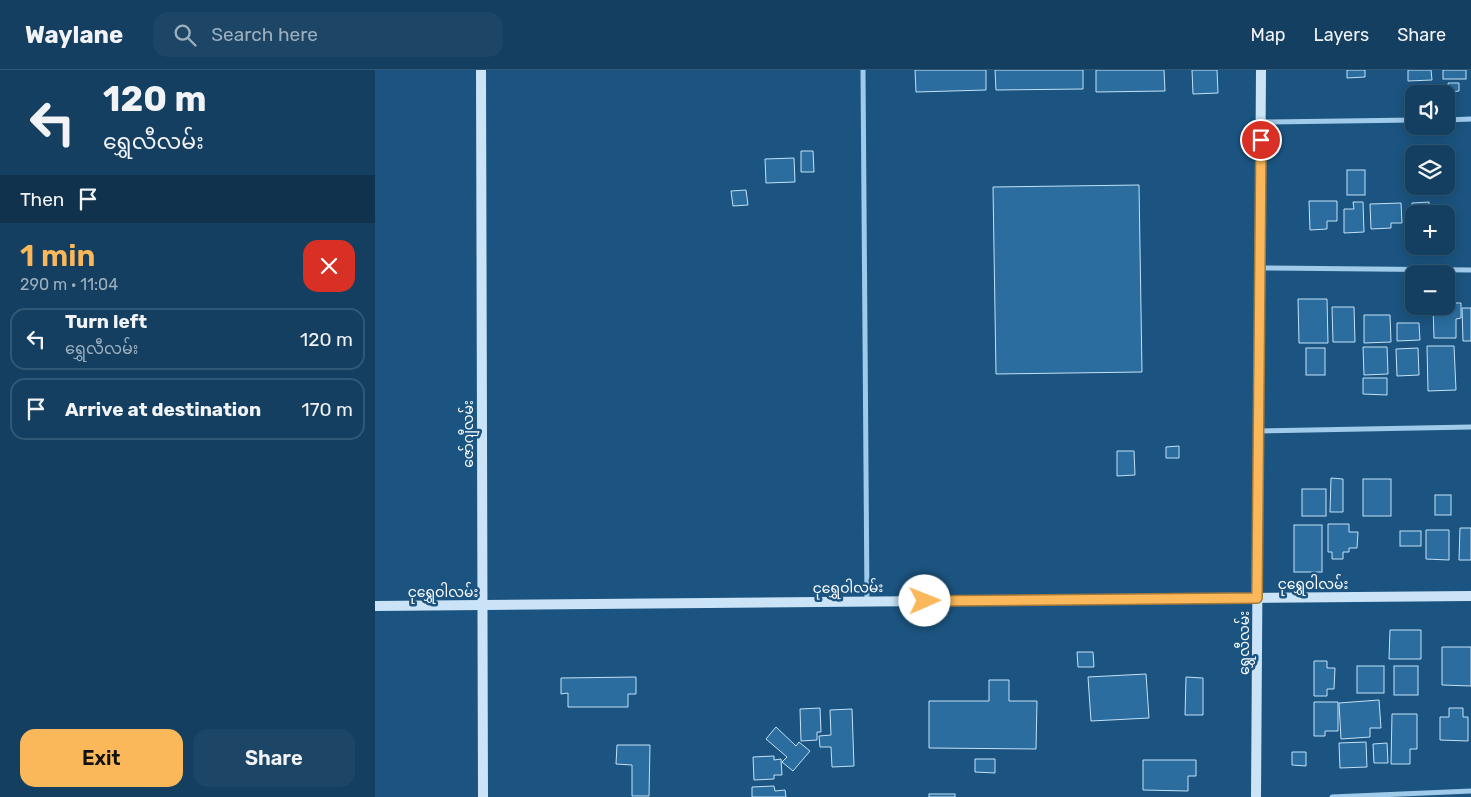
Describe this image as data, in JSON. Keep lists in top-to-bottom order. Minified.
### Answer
{"streets":{"street":["ဇော်ဂျီလမ်း","ငုရွှေဝါလမ်း","ရွှေလီလမ်း"]},"crossings":[["ဇော်ဂျီလမ်း","ငုရွှေဝါလမ်း"],["ငုရွှေဝါလမ်း","ရွှေလီလမ်း"]],"page":{"header":"Waylane","search":"Search here","nav":["Map","Layers","Share"],"turn":["120 m","ရွှေလီလမ်း"],"map_buttons":["+","−"],"then":"Then","heading":["1 min","290 m · 11:04"],"list":[{"name":"Turn left","note":"ရွှေလီလမ်း","value":"120 m"},{"name":"Arrive at destination","value":"170 m"}],"buttons":["Exit","Share"]}}
